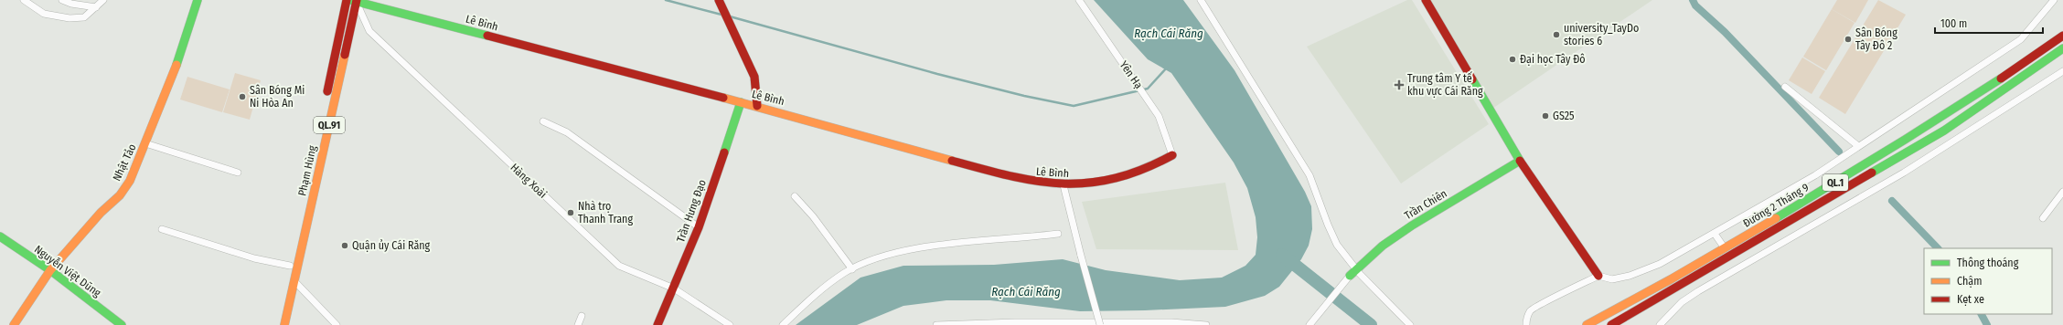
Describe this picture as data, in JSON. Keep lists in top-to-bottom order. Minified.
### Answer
{"streets":{"main road":["Lê Bình","QL.91","Nhật Tảo","Phạm Hùng","QL.1","Trần Chiên","Đường 2 Tháng 9","Trần Hưng Đạo","Nguyễn Việt Dũng"],"street":["Yên Hạ","Hàng Xoài"]},"crossings":[["Lê Bình","Yên Hạ"],["Lê Bình","Phạm Hùng"],["Lê Bình","Hàng Xoài"],["Lê Bình","Trần Hưng Đạo"],["Nhật Tảo","Nguyễn Việt Dũng"],["Phạm Hùng","Hàng Xoài"],["Hàng Xoài","Trần Hưng Đạo"]],"water":["Rạch Cái Răng"],"places":{"other":["university_TayDo stories 6","Sân Bóng Tây Đô 2","Đại học Tây Đô","Sân Bóng Mi Ni Hòa An","GS25","Nhà trọ Thanh Trang","Quận ủy Cái Răng"],"health":["Trung tâm Y tế khu vực Cái Răng"]},"legend":["Thông thoáng","Chậm","Kẹt xe"],"scale_bar":"100 m"}
